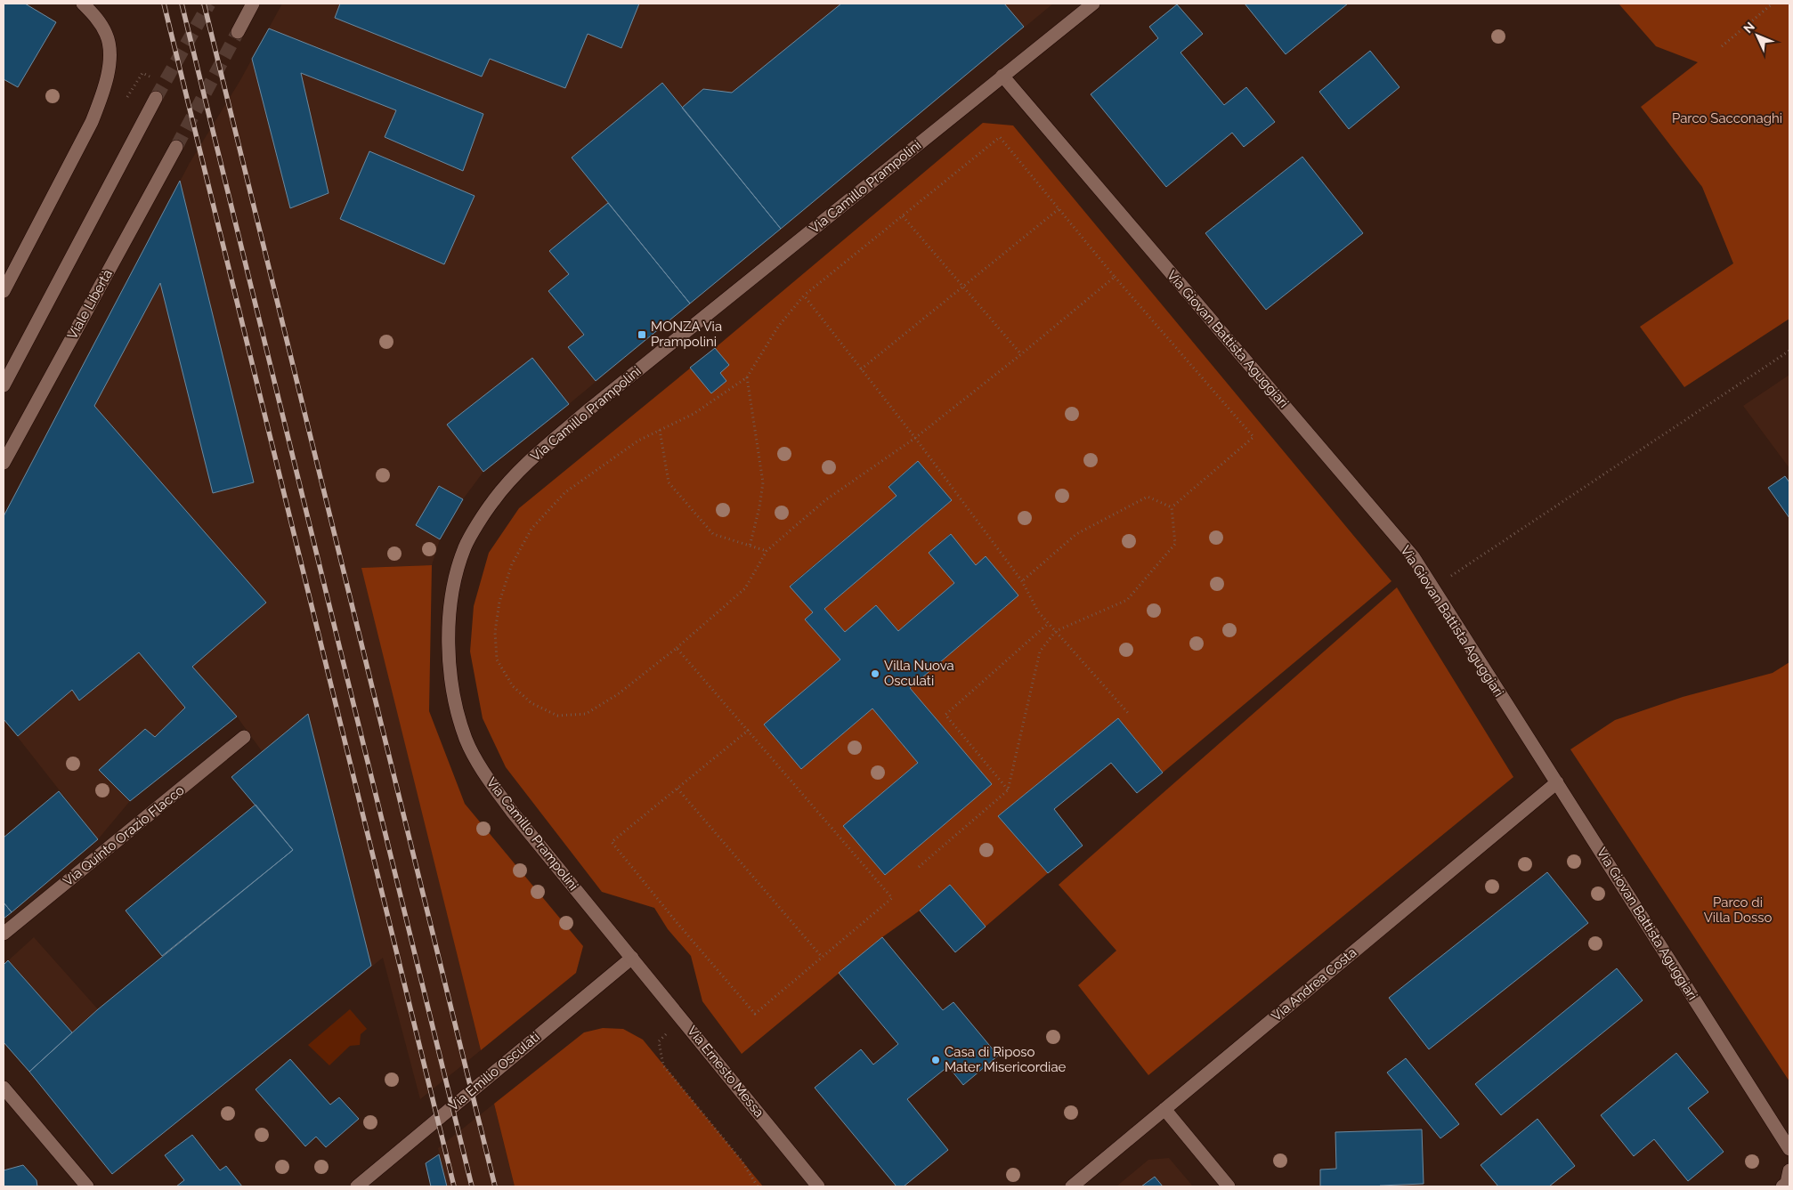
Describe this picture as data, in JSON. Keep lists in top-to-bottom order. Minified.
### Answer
{"streets":{"street":["Via Camillo Prampolini","Viale Libertà","Via Giovan Battista Aguggiari","Via Quinto Orazio Flacco","Via Andrea Costa","Via Emilio Osculati","Via Ernesto Messa"]},"crossings":[["Via Camillo Prampolini","Via Giovan Battista Aguggiari"],["Via Camillo Prampolini","Via Emilio Osculati"],["Via Camillo Prampolini","Via Ernesto Messa"],["Via Giovan Battista Aguggiari","Via Andrea Costa"],["Via Emilio Osculati","Via Ernesto Messa"]],"parks":["Parco Sacconaghi","Parco di Villa Dosso"],"places":{"transit":["MONZA Via Prampolini"],"other":["Villa Nuova Osculati","Casa di Riposo Mater Misericordiae"]},"north":"top left"}
